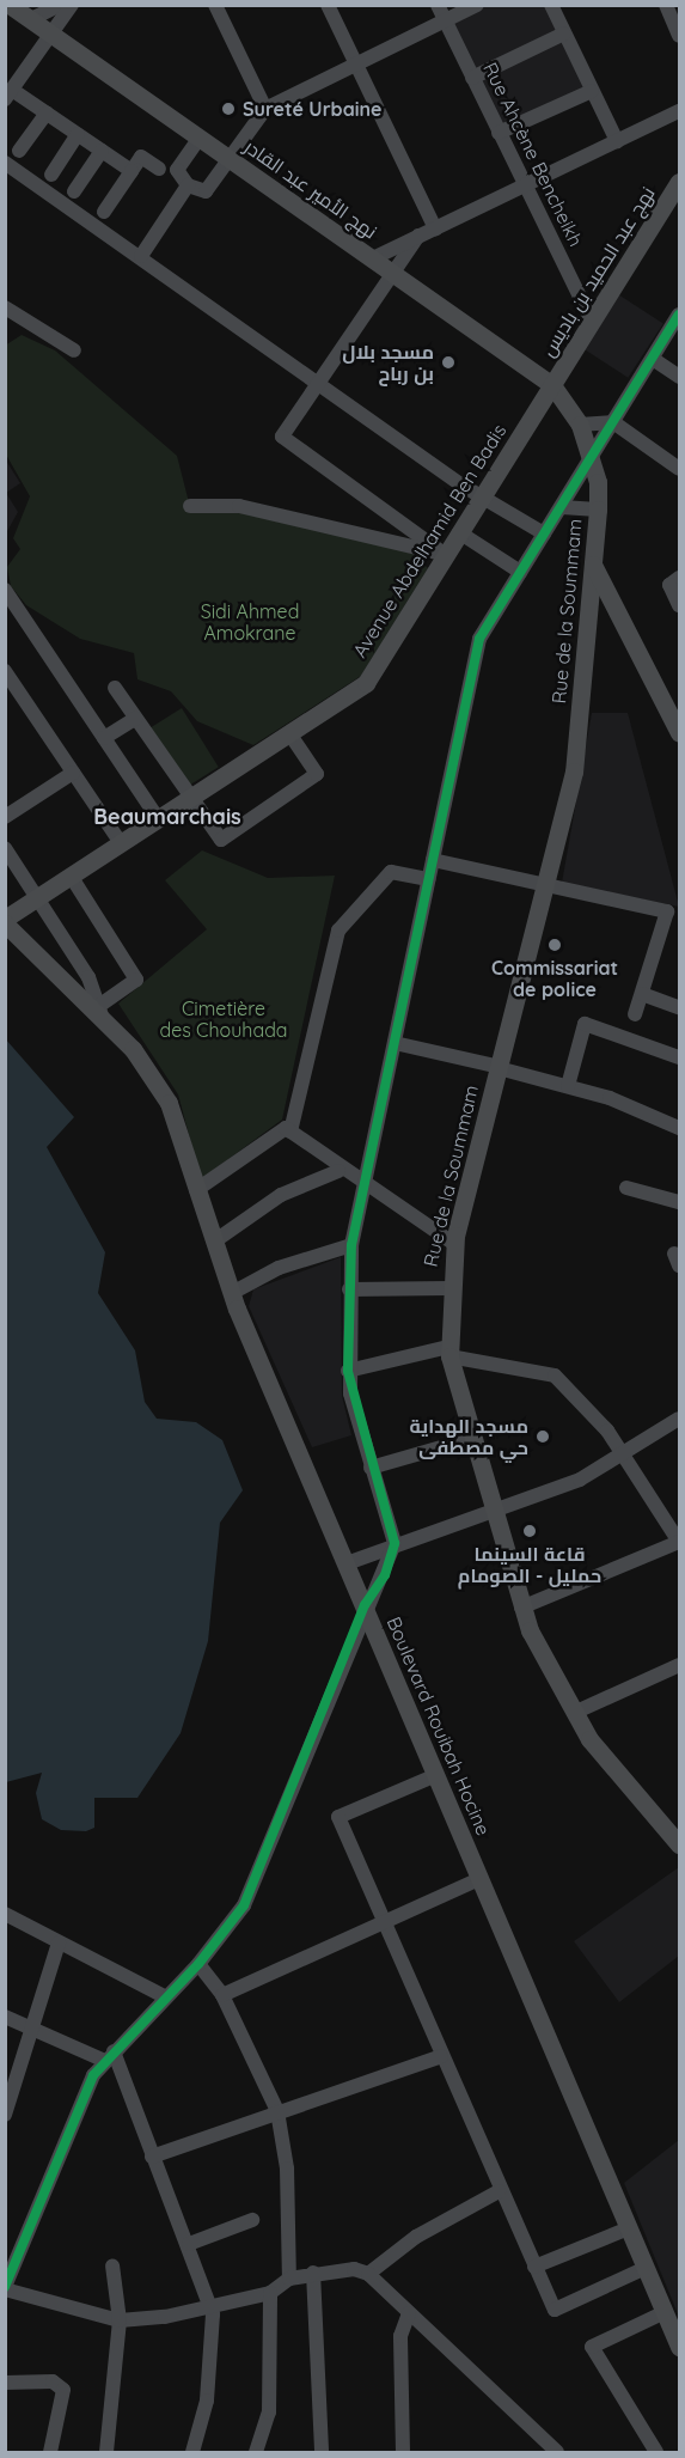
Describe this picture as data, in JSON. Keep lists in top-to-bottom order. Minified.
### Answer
{"streets":{"main road":["نهج الأمير عبد القادر","نهج عبد الحميد بن باديس","Avenue Abdelhamid Ben Badis","Rue de la Soummam","Boulevard Rouibah Hocine"],"street":["Rue Ahcène Bencheikh"]},"crossings":[["Rue Ahcène Bencheikh","نهج عبد الحميد بن باديس"],["نهج الأمير عبد القادر","نهج عبد الحميد بن باديس"],["نهج الأمير عبد القادر","Avenue Abdelhamid Ben Badis"],["نهج الأمير عبد القادر","Rue de la Soummam"],["نهج عبد الحميد بن باديس","Avenue Abdelhamid Ben Badis"],["نهج عبد الحميد بن باديس","Rue de la Soummam"],["Avenue Abdelhamid Ben Badis","Rue de la Soummam"],["Avenue Abdelhamid Ben Badis","Boulevard Rouibah Hocine"]],"districts":["Beaumarchais"],"parks":["Sidi Ahmed Amokrane","Cimetière des Chouhada"],"places":["Sureté Urbaine","مسجد بلال بن رباح","Commissariat de police","مسجد الهداية حي مصطفى","قاعة السينما حمليل - الصومام"]}
